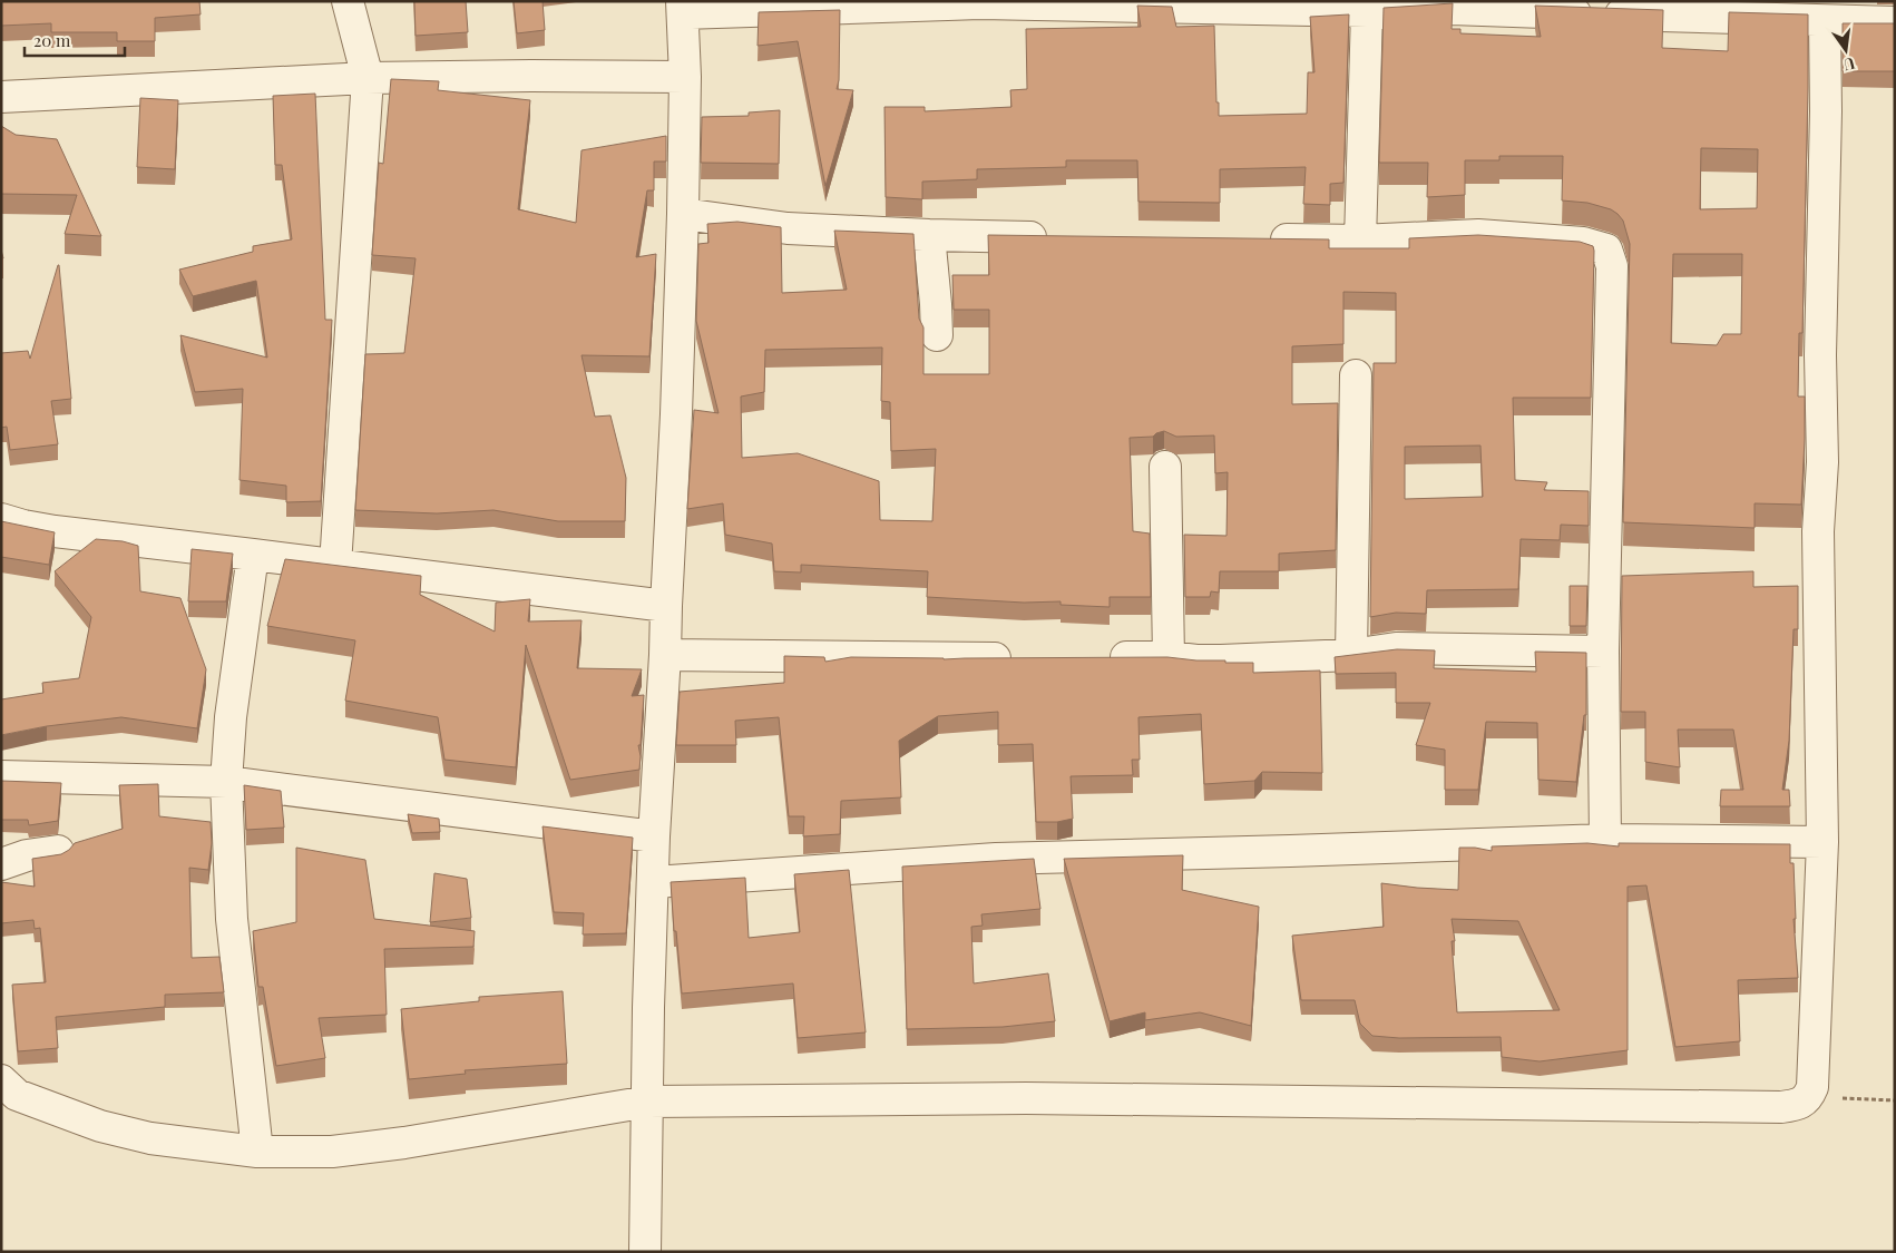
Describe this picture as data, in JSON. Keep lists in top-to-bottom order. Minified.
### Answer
{"scale_bar":"20 m","north":"bottom"}
